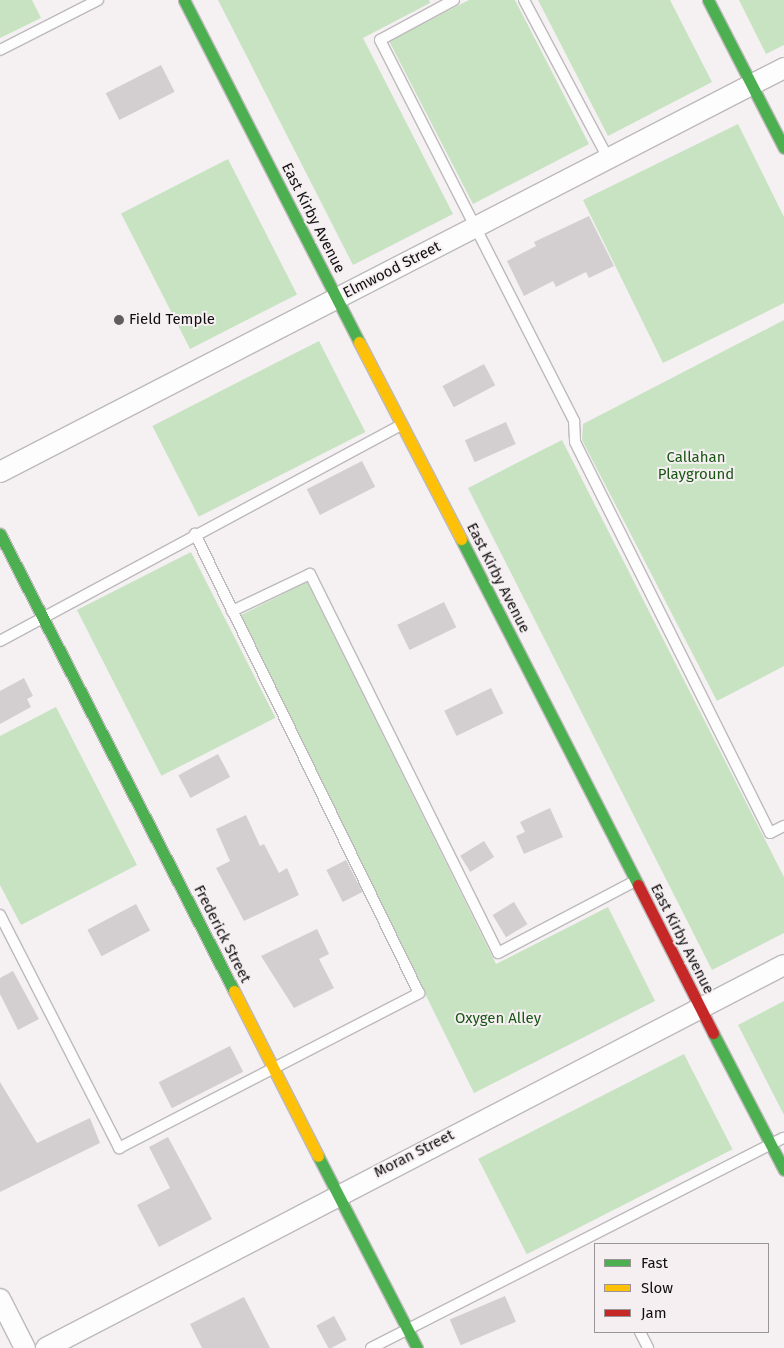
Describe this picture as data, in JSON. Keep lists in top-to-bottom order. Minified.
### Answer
{"streets":{"street":["East Kirby Avenue","Elmwood Street","Frederick Street","Moran Street"]},"crossings":[["East Kirby Avenue","Elmwood Street"],["East Kirby Avenue","Moran Street"],["Frederick Street","Moran Street"]],"parks":["Callahan Playground","Oxygen Alley"],"places":["Field Temple"],"legend":["Fast","Slow","Jam"]}
